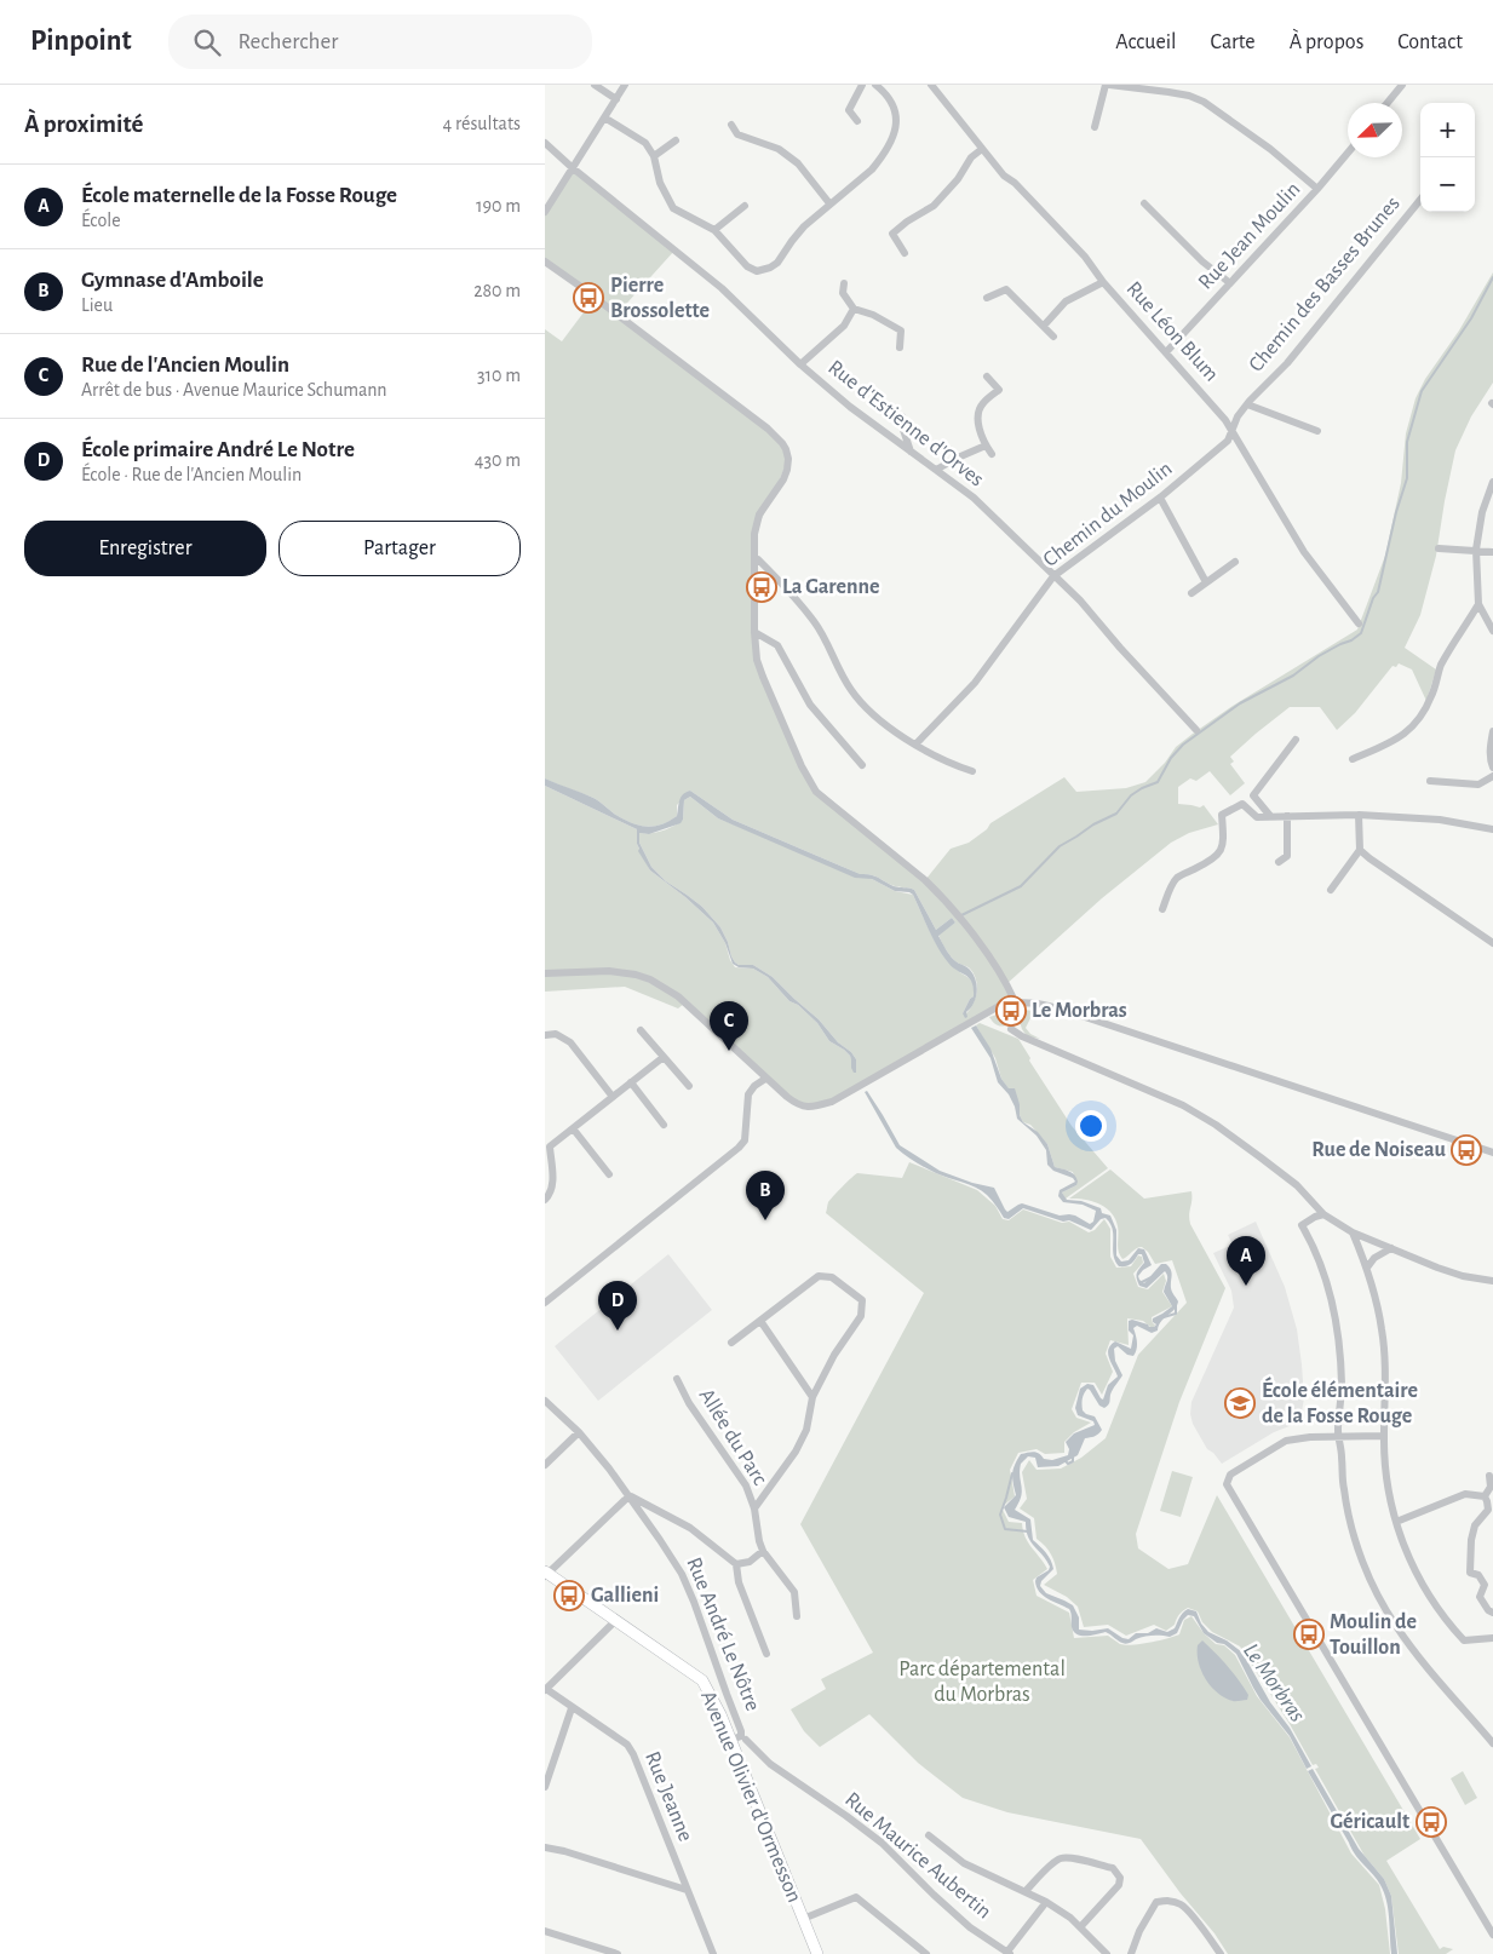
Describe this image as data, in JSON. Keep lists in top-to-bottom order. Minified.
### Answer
{"streets":{"main road":["Avenue Olivier d'Ormesson"],"street":["Rue Jean Moulin","Chemin des Basses Brunes","Rue Léon Blum","Rue d'Estienne d'Orves","Chemin du Moulin","Allée du Parc","Rue André Le Nôtre","Rue Jeanne","Rue Maurice Aubertin"]},"crossings":[["Rue Jean Moulin","Rue Léon Blum"],["Chemin des Basses Brunes","Rue Léon Blum"],["Chemin des Basses Brunes","Chemin du Moulin"],["Rue Léon Blum","Chemin du Moulin"],["Rue d'Estienne d'Orves","Chemin du Moulin"],["Rue André Le Nôtre","Avenue Olivier d'Ormesson"]],"water":["Le Morbras"],"parks":["Parc départemental du Morbras"],"places":{"bus stop":["Pierre Brossolette","La Garenne","Le Morbras","Rue de Noiseau","Gallieni","Moulin de Touillon","Géricault"],"school or university":["École élémentaire de la Fosse Rouge"]},"north":"bottom left","page":{"header":"Pinpoint","search":"Rechercher","nav":["Accueil","Carte","À propos","Contact"],"heading":["À proximité","4 résultats"],"map_buttons":["+","−"],"list":[{"mark":"A","name":"École maternelle de la Fosse Rouge","note":"École","value":"190 m"},{"mark":"B","name":"Gymnase d'Amboile","note":"Lieu","value":"280 m"},{"mark":"C","name":"Rue de l'Ancien Moulin","note":"Arrêt de bus · Avenue Maurice Schumann","value":"310 m"},{"mark":"D","name":"École primaire André Le Notre","note":"École · Rue de l'Ancien Moulin","value":"430 m"}],"buttons":["Enregistrer","Partager"],"pins":["C","B","A","D"]}}
